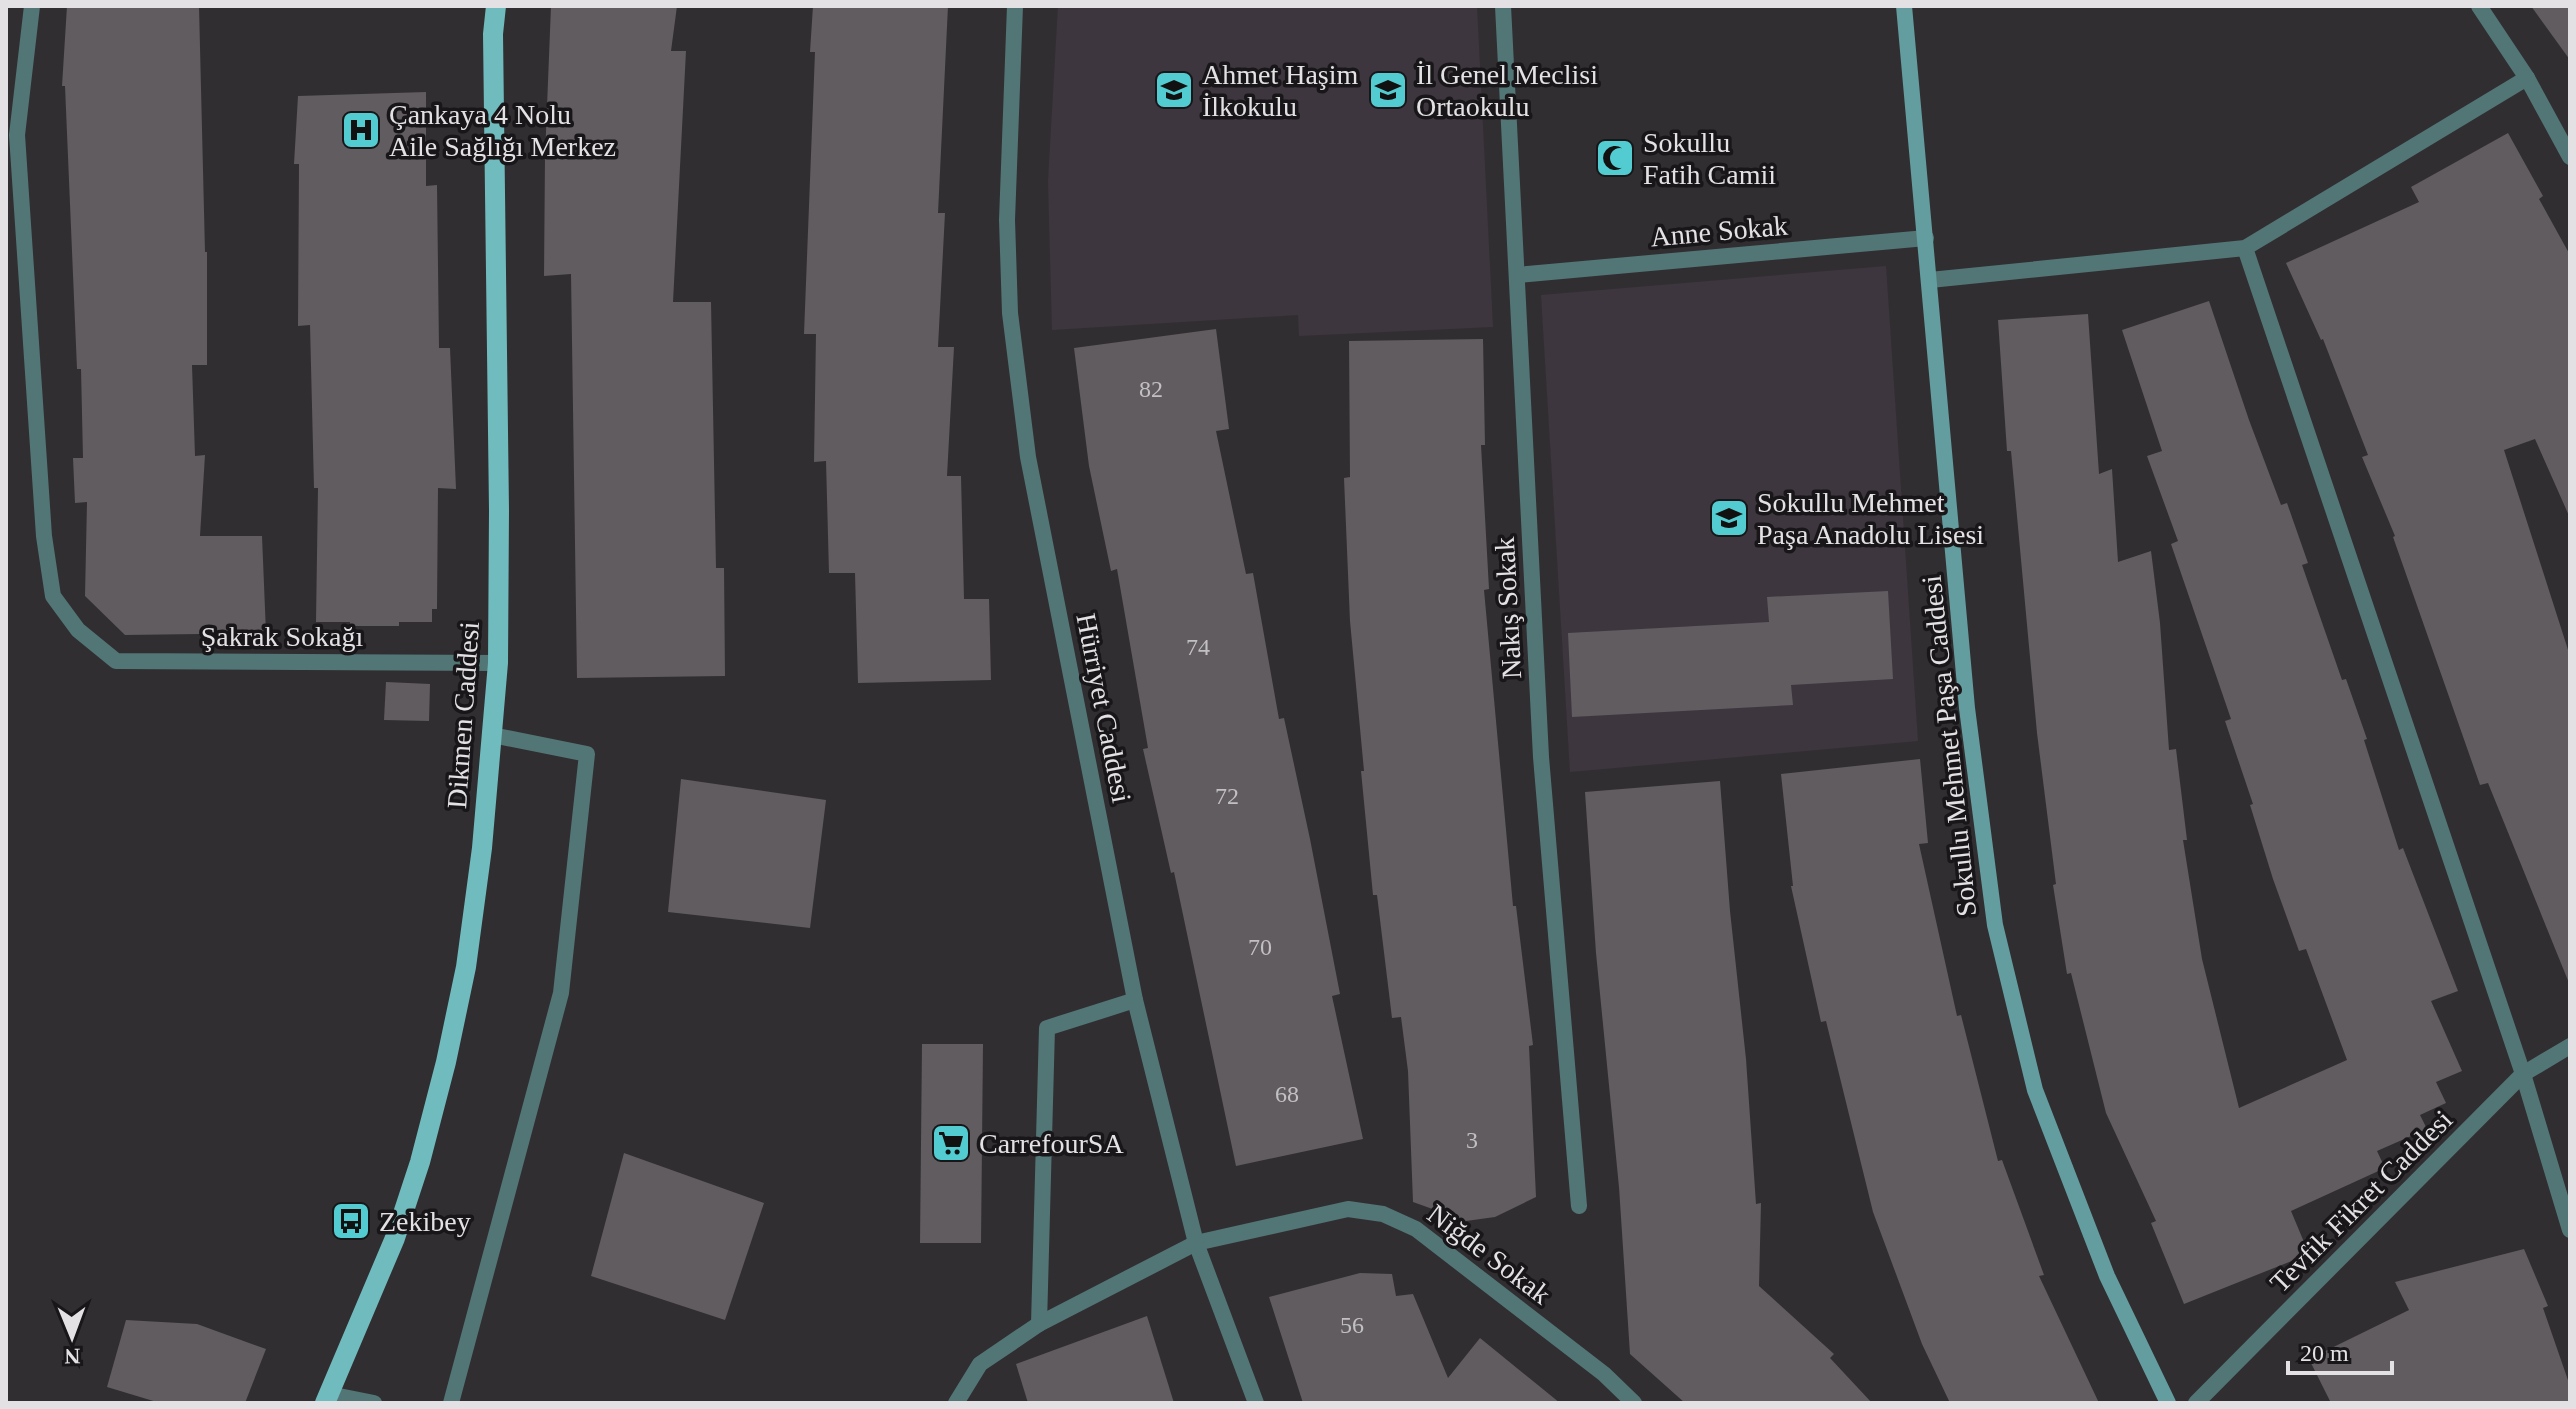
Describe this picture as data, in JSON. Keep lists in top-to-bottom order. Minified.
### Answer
{"streets":{"main road":["Dikmen Caddesi","Sokullu Mehmet Paşa Caddesi"],"street":["Anne Sokak","Nakış Sokak","Şakrak Sokağı","Hürriyet Caddesi","Tevfik Fikret Caddesi","Niğde Sokak"]},"crossings":[["Anne Sokak","Nakış Sokak"],["Anne Sokak","Sokullu Mehmet Paşa Caddesi"],["Şakrak Sokağı","Dikmen Caddesi"],["Hürriyet Caddesi","Niğde Sokak"]],"places":{"school or university":["Ahmet Haşim İlkokulu","İl Genel Meclisi Ortaokulu","Sokullu Mehmet Paşa Anadolu Lisesi"],"hospital":["Çankaya 4 Nolu Aile Sağlığı Merkez"],"mosque":["Sokullu Fatih Camii"],"supermarket":["CarrefourSA"],"bus stop":["Zekibey"]},"house_numbers":["82","74","72","70","68","3","56"],"scale_bar":"20 m","north":"bottom"}
